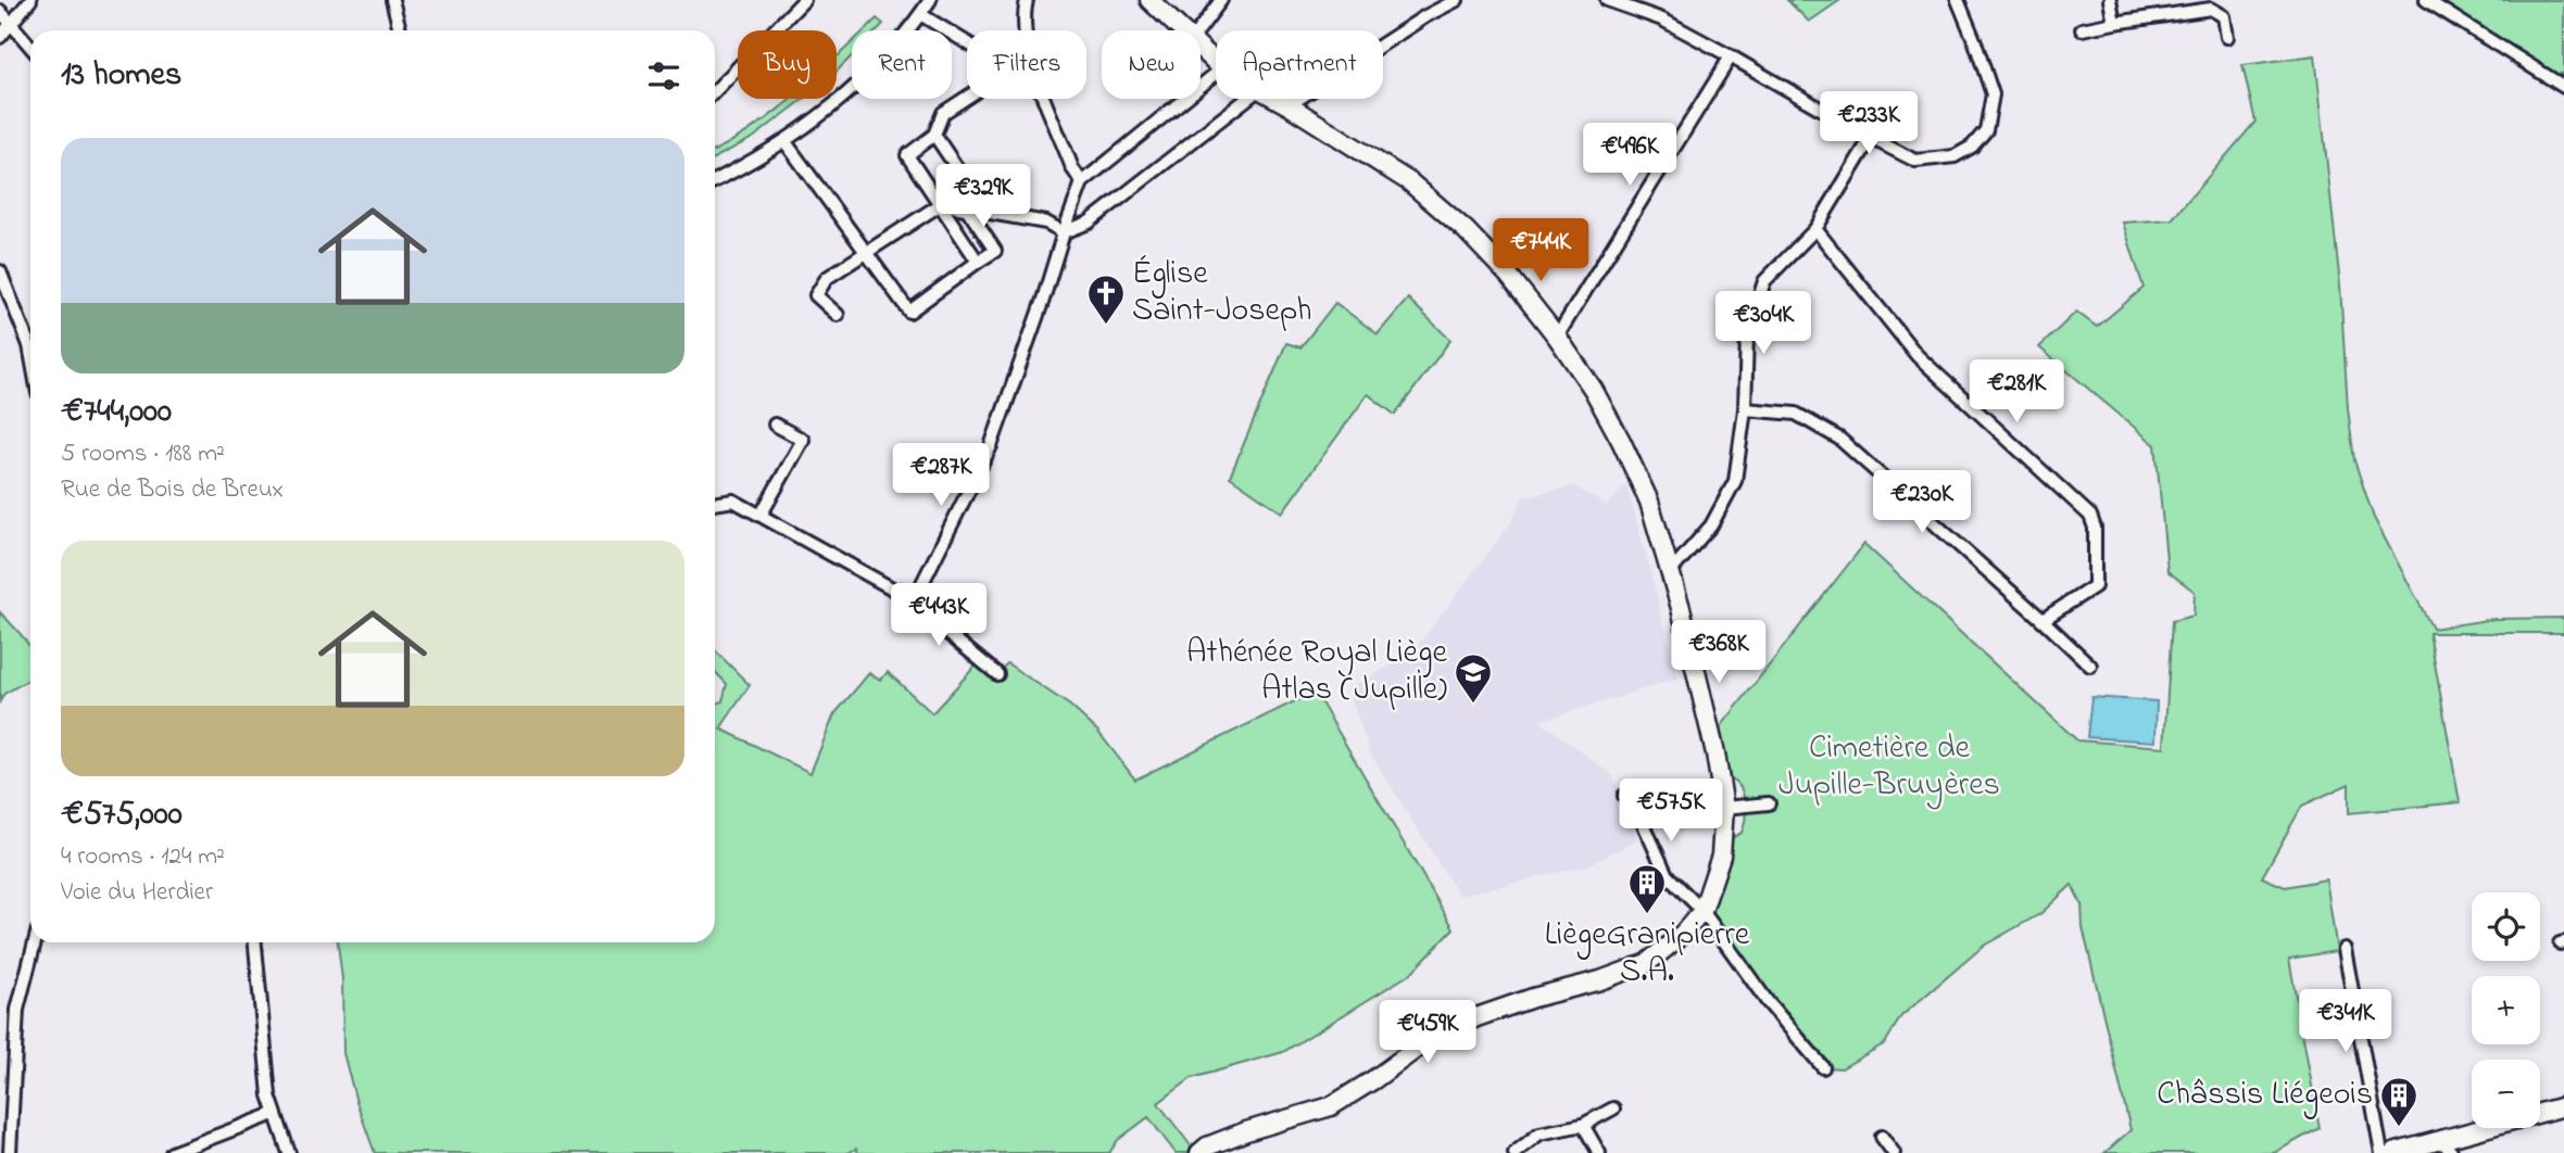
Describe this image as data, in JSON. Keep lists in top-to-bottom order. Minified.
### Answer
{"parks":["Cimetière de Jupille-Bruyères"],"places":{"church":["Église Saint-Joseph"],"school or university":["Athénée Royal Liège Atlas (Jupille)"],"building":["LiègeGranipierre S.A.","Châssis Liégeois"]},"page":{"chip":["Buy","Rent","Filters","New","Apartment"],"heading":"13 homes","price":["€233K","€496K","€329K","€744K","€304K","€281K","€287K","€230K","€443K","€368K","€575K","€341K","€459K"],"list":[{"name":"€744,000","note":"5 rooms · 188 m² · Rue de Bois de Breux"},{"name":"€575,000","note":"4 rooms · 124 m² · Voie du Herdier"}],"map_buttons":["+","−"]}}
